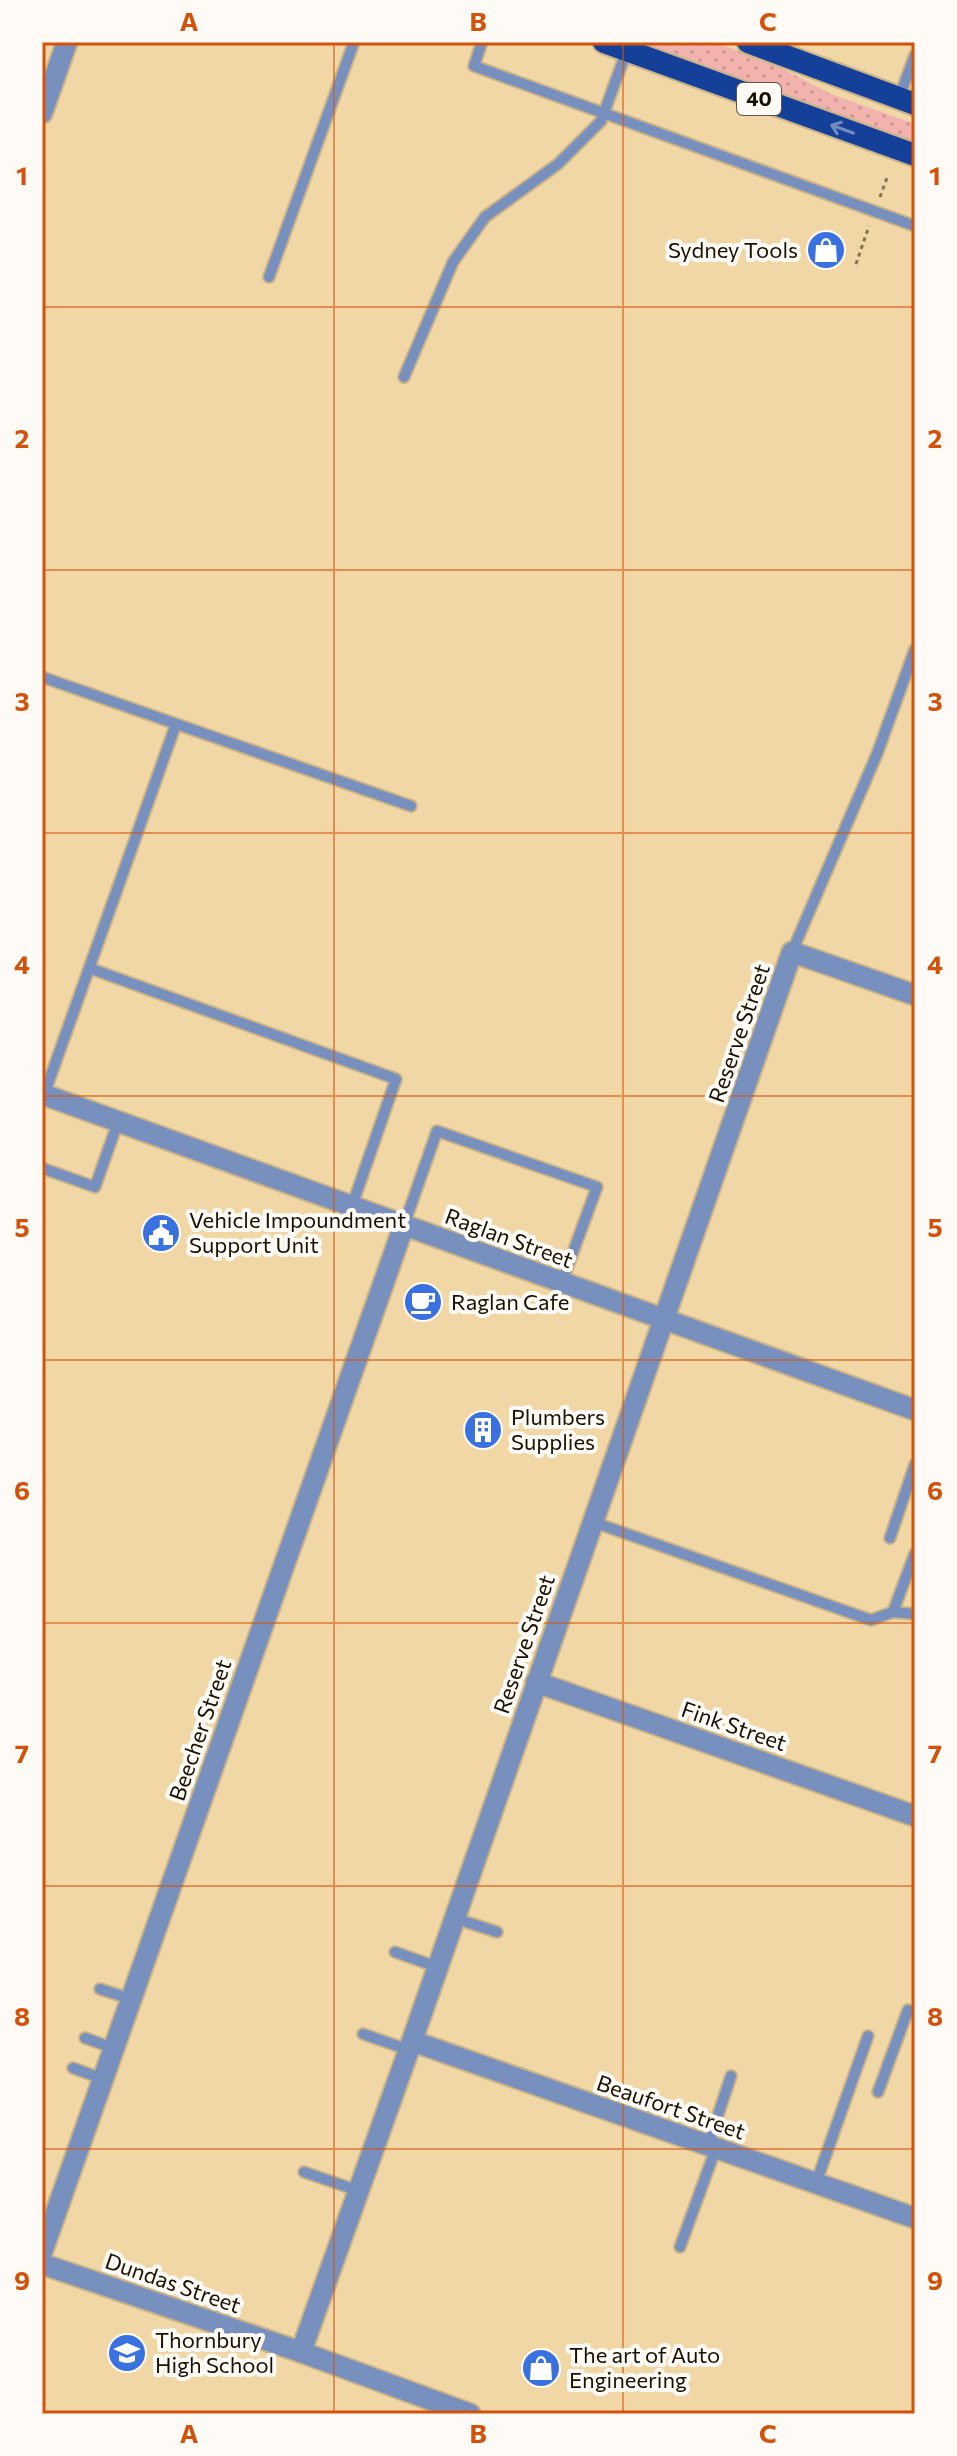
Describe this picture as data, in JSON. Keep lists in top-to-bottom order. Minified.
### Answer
{"streets":{"highway":["40"],"street":["Reserve Street","Raglan Street","Fink Street","Beecher Street","Beaufort Street","Dundas Street"]},"crossings":[["Reserve Street","Raglan Street"],["Reserve Street","Fink Street"],["Reserve Street","Beaufort Street"],["Reserve Street","Dundas Street"],["Raglan Street","Beecher Street"]],"places":{"shop":["Sydney Tools","The art of Auto Engineering"],"public building":["Vehicle Impoundment Support Unit"],"cafe":["Raglan Cafe"],"building":["Plumbers Supplies"],"school or university":["Thornbury High School"]},"grid":{"columns":["A","B","C"],"rows":["1","2","3","4","5","6","7","8","9"]}}
